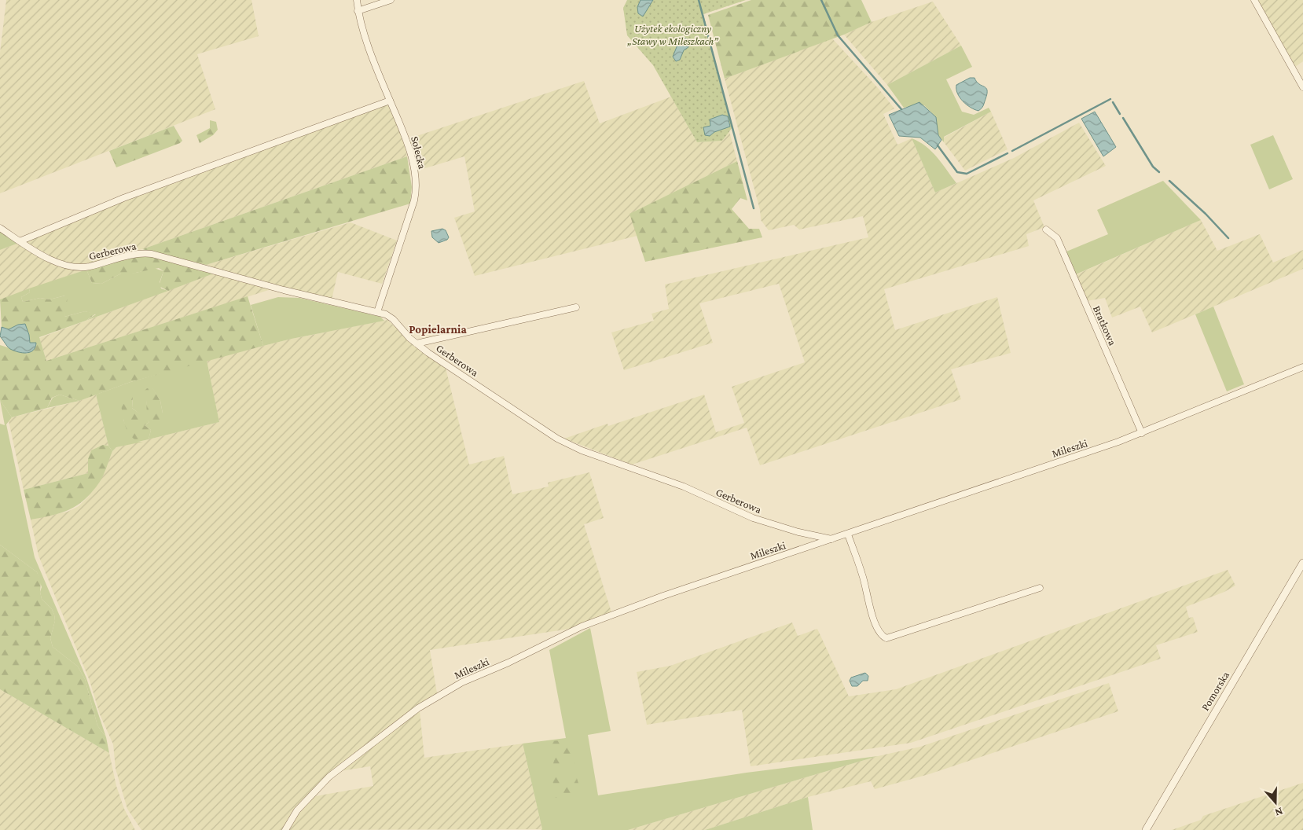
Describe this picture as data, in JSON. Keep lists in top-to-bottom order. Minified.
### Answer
{"streets":{"street":["Sołecka","Gerberowa","Bratkowa","Mileszki","Pomorska"]},"crossings":[["Sołecka","Gerberowa"],["Gerberowa","Mileszki"],["Bratkowa","Mileszki"]],"districts":["Popielarnia"],"parks":["Użytek ekologiczny „Stawy w Mileszkach”"],"north":"bottom"}
